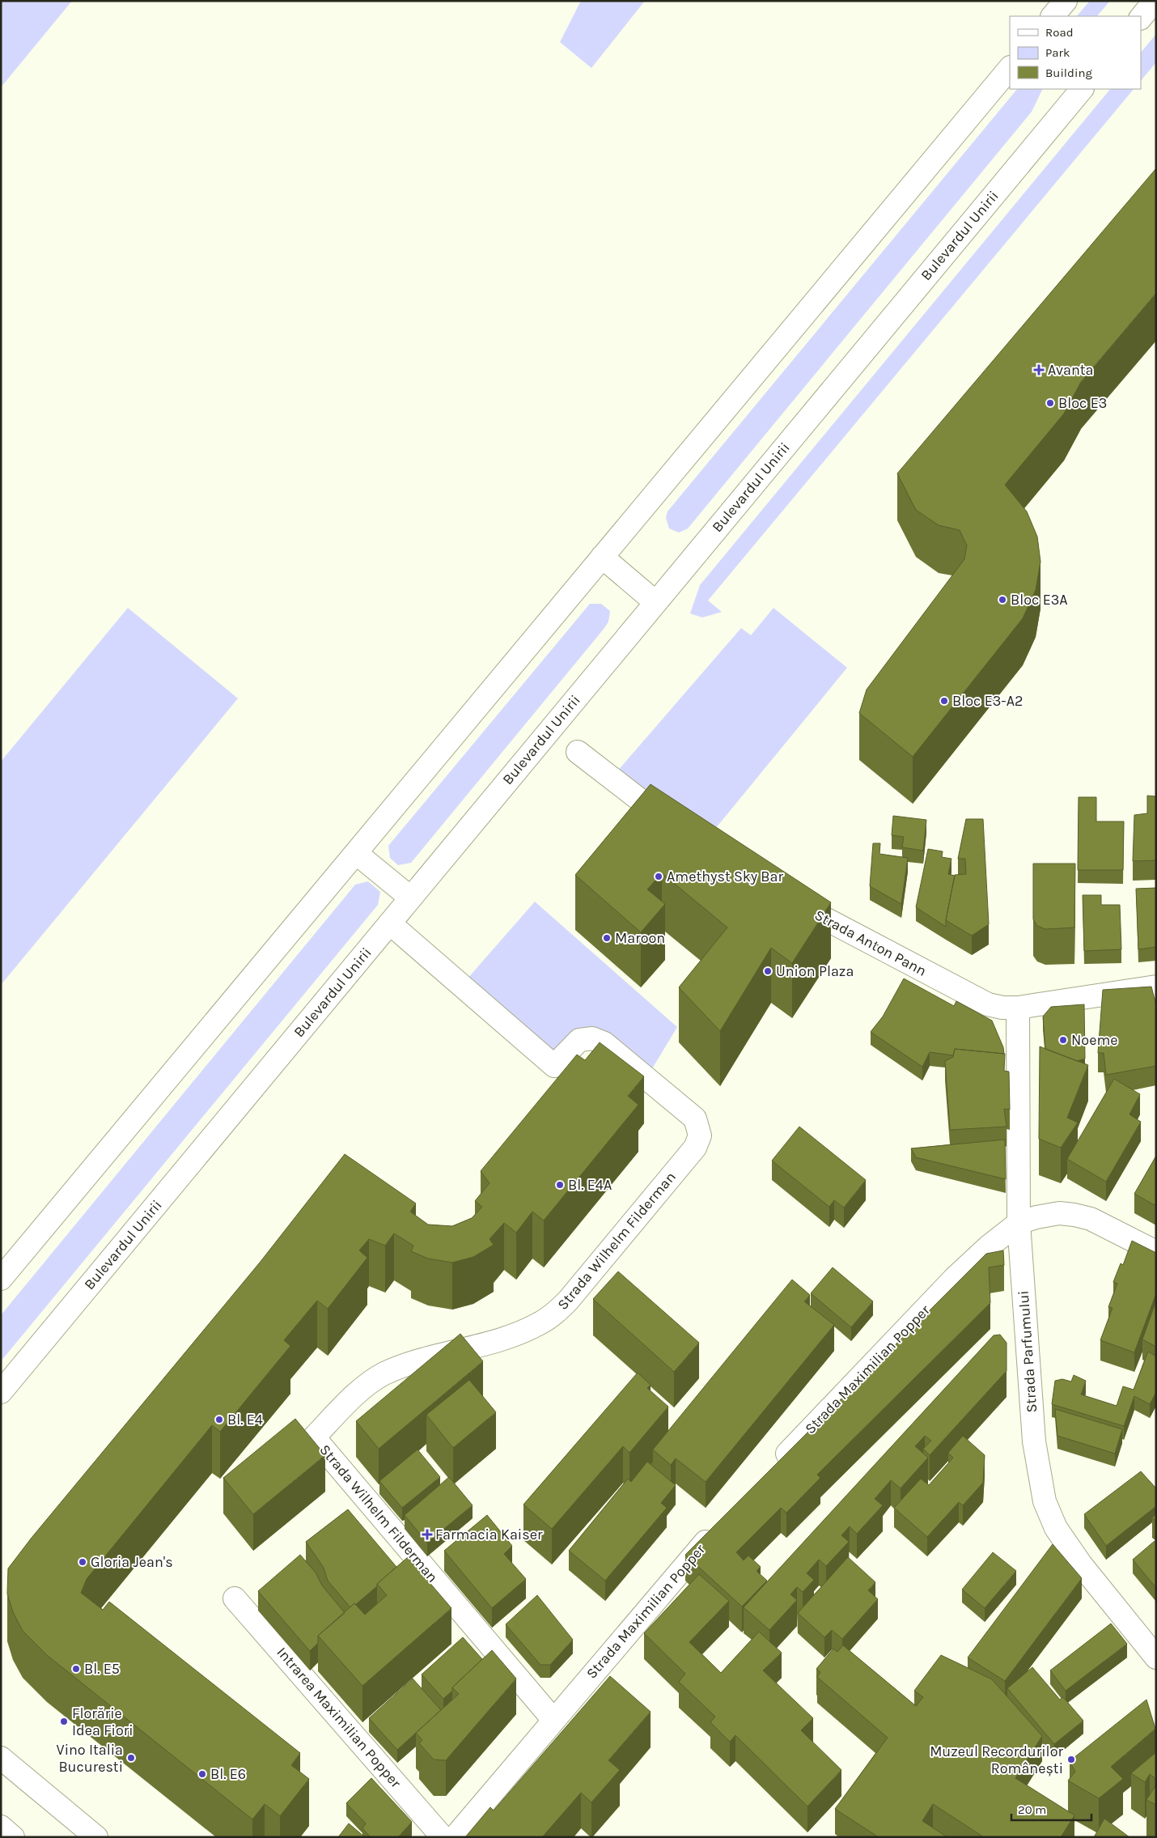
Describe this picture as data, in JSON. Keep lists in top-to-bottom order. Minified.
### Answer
{"streets":{"street":["Bulevardul Unirii","Strada Anton Pann","Strada Wilhelm Filderman","Strada Parfumului","Strada Maximilian Popper","Intrarea Maximilian Popper"]},"crossings":[["Bulevardul Unirii","Strada Wilhelm Filderman"],["Strada Anton Pann","Strada Parfumului"],["Strada Wilhelm Filderman","Strada Maximilian Popper"],["Strada Parfumului","Strada Maximilian Popper"]],"places":{"health":["Avanta","Farmacia Kaiser"],"other":["Bloc E3","Bloc E3A","Bloc E3-A2","Amethyst Sky Bar","Maroon","Union Plaza","Noeme","Bl. E4A","Bl. E4","Gloria Jean's","Bl. E5","Florărie Idea Fiori","Vino Italia Bucuresti","Muzeul Recordurilor Românești","Bl. E6"]},"legend":["Road","Park","Building"],"scale_bar":"20 m"}
